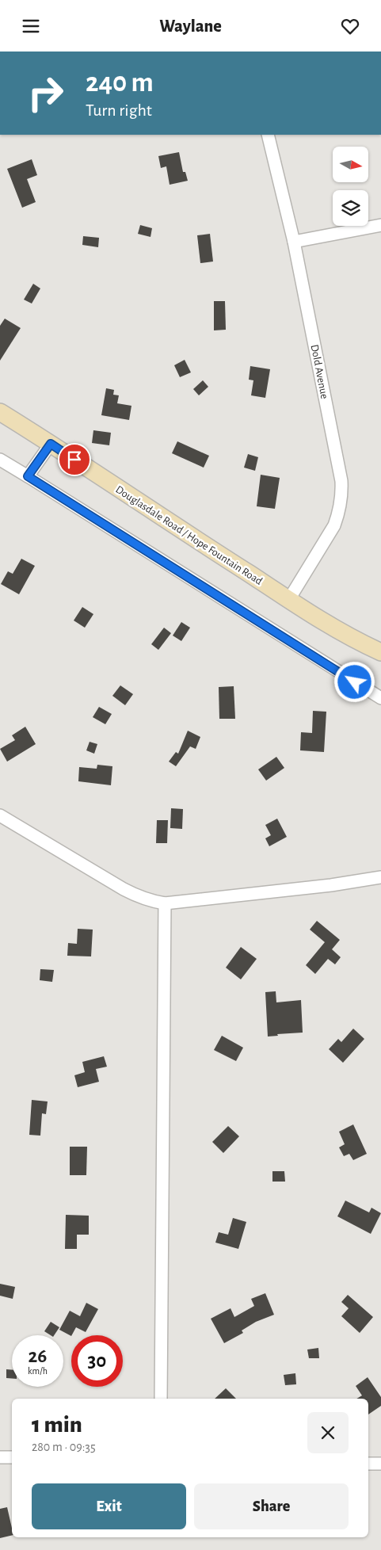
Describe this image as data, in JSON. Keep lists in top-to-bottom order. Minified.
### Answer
{"streets":{"main road":["Douglasdale Road / Hope Fountain Road"],"street":["Dold Avenue"]},"crossings":[["Dold Avenue","Douglasdale Road / Hope Fountain Road"]],"north":"right","page":{"header":"Waylane","turn":["240 m","Turn right"],"speed":"26 km/h","limit":"30","heading":["1 min","280 m · 09:35"],"buttons":["Exit","Share"]}}
